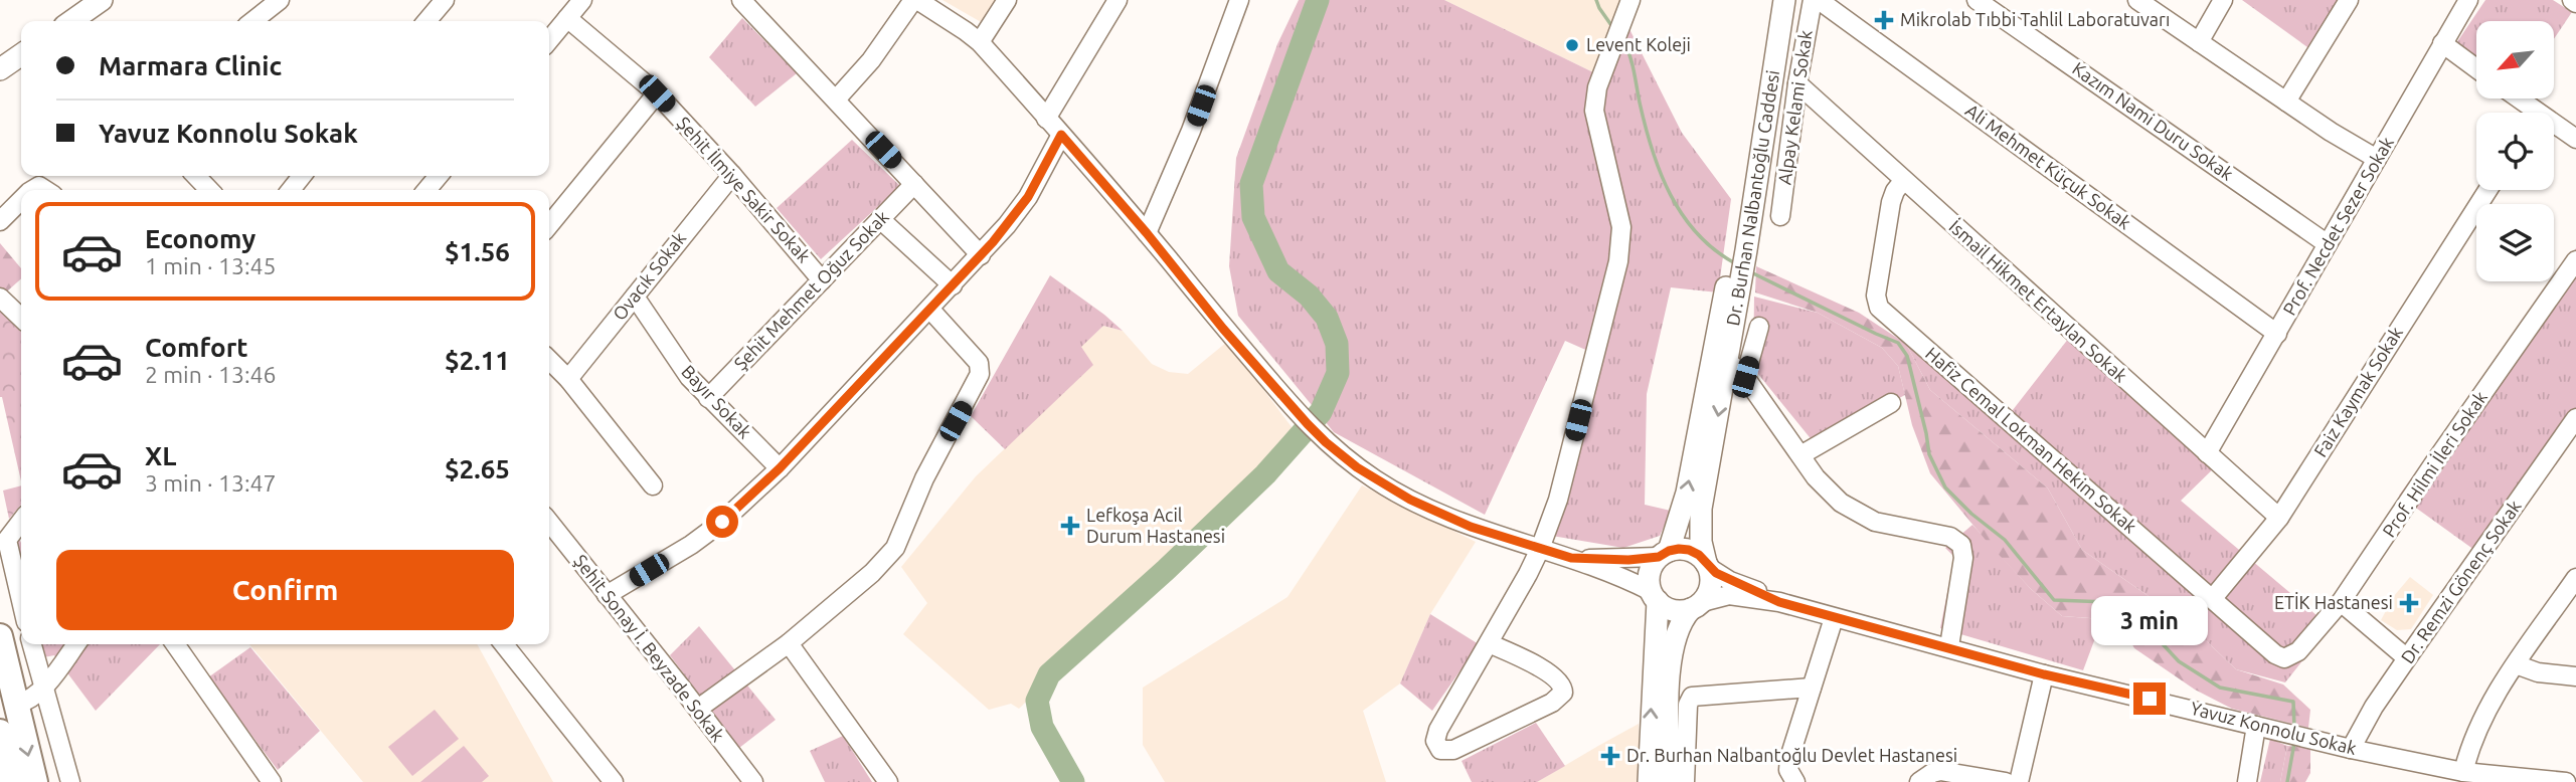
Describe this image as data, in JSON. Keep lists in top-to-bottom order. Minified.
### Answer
{"streets":{"main road":["Dr. Burhan Nalbantoğlu Caddesi"],"street":["Alpay Kelami Sokak","Kazım Nami Duru Sokak","Ali Mehmet Küçuk Sokak","Şehit İlmiye Sakir Sokak","Prof. Necdet Sezer Sokak","Ovacık Sokak","Şehit Mehmet Oğuz Sokak","İsmail Hikmet Ertaylan Sokak","Faiz Kaymak Sokak","Bayır Sokak","Hafiz Cemal Lokman Hekim Sokak","Prof. Hilmi İleri Sokak","Dr. Remzi Gönenç Sokak","Şehit Sonay İ. Beyzade Sokak","Yavuz Konnolu Sokak"]},"crossings":[["Alpay Kelami Sokak","İsmail Hikmet Ertaylan Sokak"],["Kazım Nami Duru Sokak","Prof. Necdet Sezer Sokak"],["Ali Mehmet Küçuk Sokak","Prof. Necdet Sezer Sokak"],["Şehit İlmiye Sakir Sokak","Ovacık Sokak"],["Şehit İlmiye Sakir Sokak","Şehit Mehmet Oğuz Sokak"],["Dr. Burhan Nalbantoğlu Caddesi","Yavuz Konnolu Sokak"],["Prof. Necdet Sezer Sokak","İsmail Hikmet Ertaylan Sokak"],["Ovacık Sokak","Bayır Sokak"],["Şehit Mehmet Oğuz Sokak","Bayır Sokak"],["İsmail Hikmet Ertaylan Sokak","Faiz Kaymak Sokak"],["İsmail Hikmet Ertaylan Sokak","Hafiz Cemal Lokman Hekim Sokak"],["Faiz Kaymak Sokak","Hafiz Cemal Lokman Hekim Sokak"],["Hafiz Cemal Lokman Hekim Sokak","Prof. Hilmi İleri Sokak"],["Dr. Remzi Gönenç Sokak","Yavuz Konnolu Sokak"]],"places":{"health":["Mikrolab Tıbbi Tahlil Laboratuvarı","Lefkoşa Acil Durum Hastanesi","ETİK Hastanesi","Dr. Burhan Nalbantoğlu Devlet Hastanesi"],"other":["Levent Koleji"]},"north":"bottom left","page":{"banner":["Marmara Clinic","Yavuz Konnolu Sokak"],"list":[{"name":"Economy","note":"1 min · 13:45","value":"$1.56"},{"name":"Comfort","note":"2 min · 13:46","value":"$2.11"},{"name":"XL","note":"3 min · 13:47","value":"$2.65"}],"buttons":"Confirm","bubble":"3 min"}}
